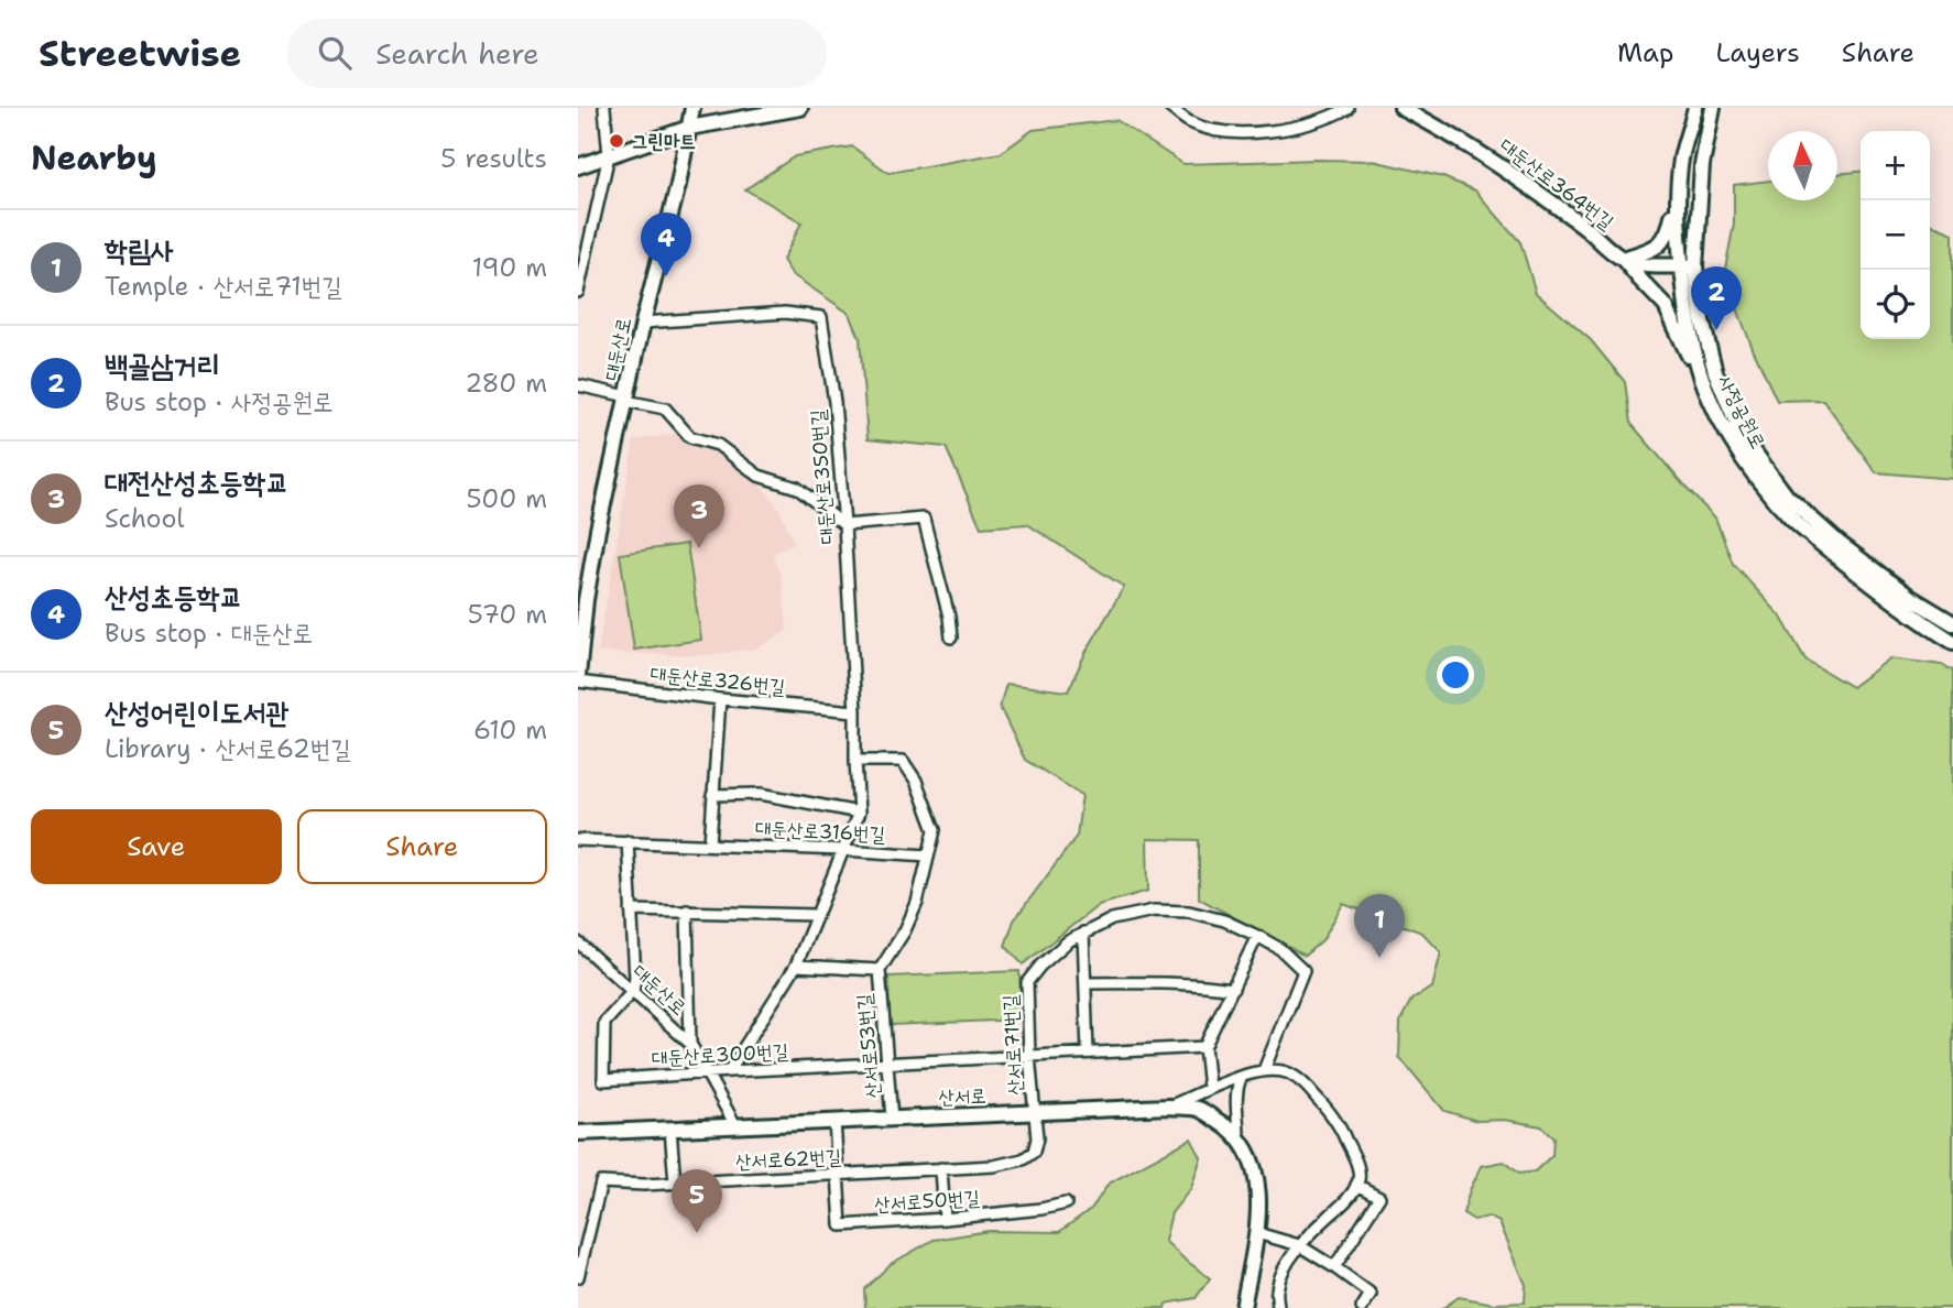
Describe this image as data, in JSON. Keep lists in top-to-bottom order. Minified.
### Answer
{"streets":{"main road":["대둔산로364번길","대둔산로","사정공원로","산서로"],"street":["대둔산로350번길","대둔산로326번길","대둔산로316번길","산서로71번길","산서로53번길","대둔산로300번길","산서로62번길","산서로50번길"]},"crossings":[["대둔산로364번길","사정공원로"],["대둔산로","대둔산로350번길"],["대둔산로","대둔산로300번길"],["대둔산로","산서로"],["대둔산로350번길","대둔산로326번길"],["대둔산로350번길","대둔산로316번길"],["대둔산로350번길","산서로53번길"],["대둔산로350번길","대둔산로300번길"],["대둔산로316번길","산서로53번길"],["산서로71번길","대둔산로300번길"],["산서로71번길","산서로"],["산서로71번길","산서로62번길"],["산서로53번길","대둔산로300번길"],["산서로53번길","산서로"],["산서로","산서로62번길"],["산서로62번길","산서로50번길"]],"places":["그린마트"],"north":"top","page":{"header":"Streetwise","search":"Search here","nav":["Map","Layers","Share"],"heading":["Nearby","5 results"],"map_buttons":["+","−"],"list":[{"mark":"1","name":"학림사","note":"Temple · 산서로71번길","value":"190 m"},{"mark":"2","name":"백골삼거리","note":"Bus stop · 사정공원로","value":"280 m"},{"mark":"3","name":"대전산성초등학교","note":"School","value":"500 m"},{"mark":"4","name":"산성초등학교","note":"Bus stop · 대둔산로","value":"570 m"},{"mark":"5","name":"산성어린이도서관","note":"Library · 산서로62번길","value":"610 m"}],"pins":["4","2","3","1","5"],"buttons":["Save","Share"]}}
